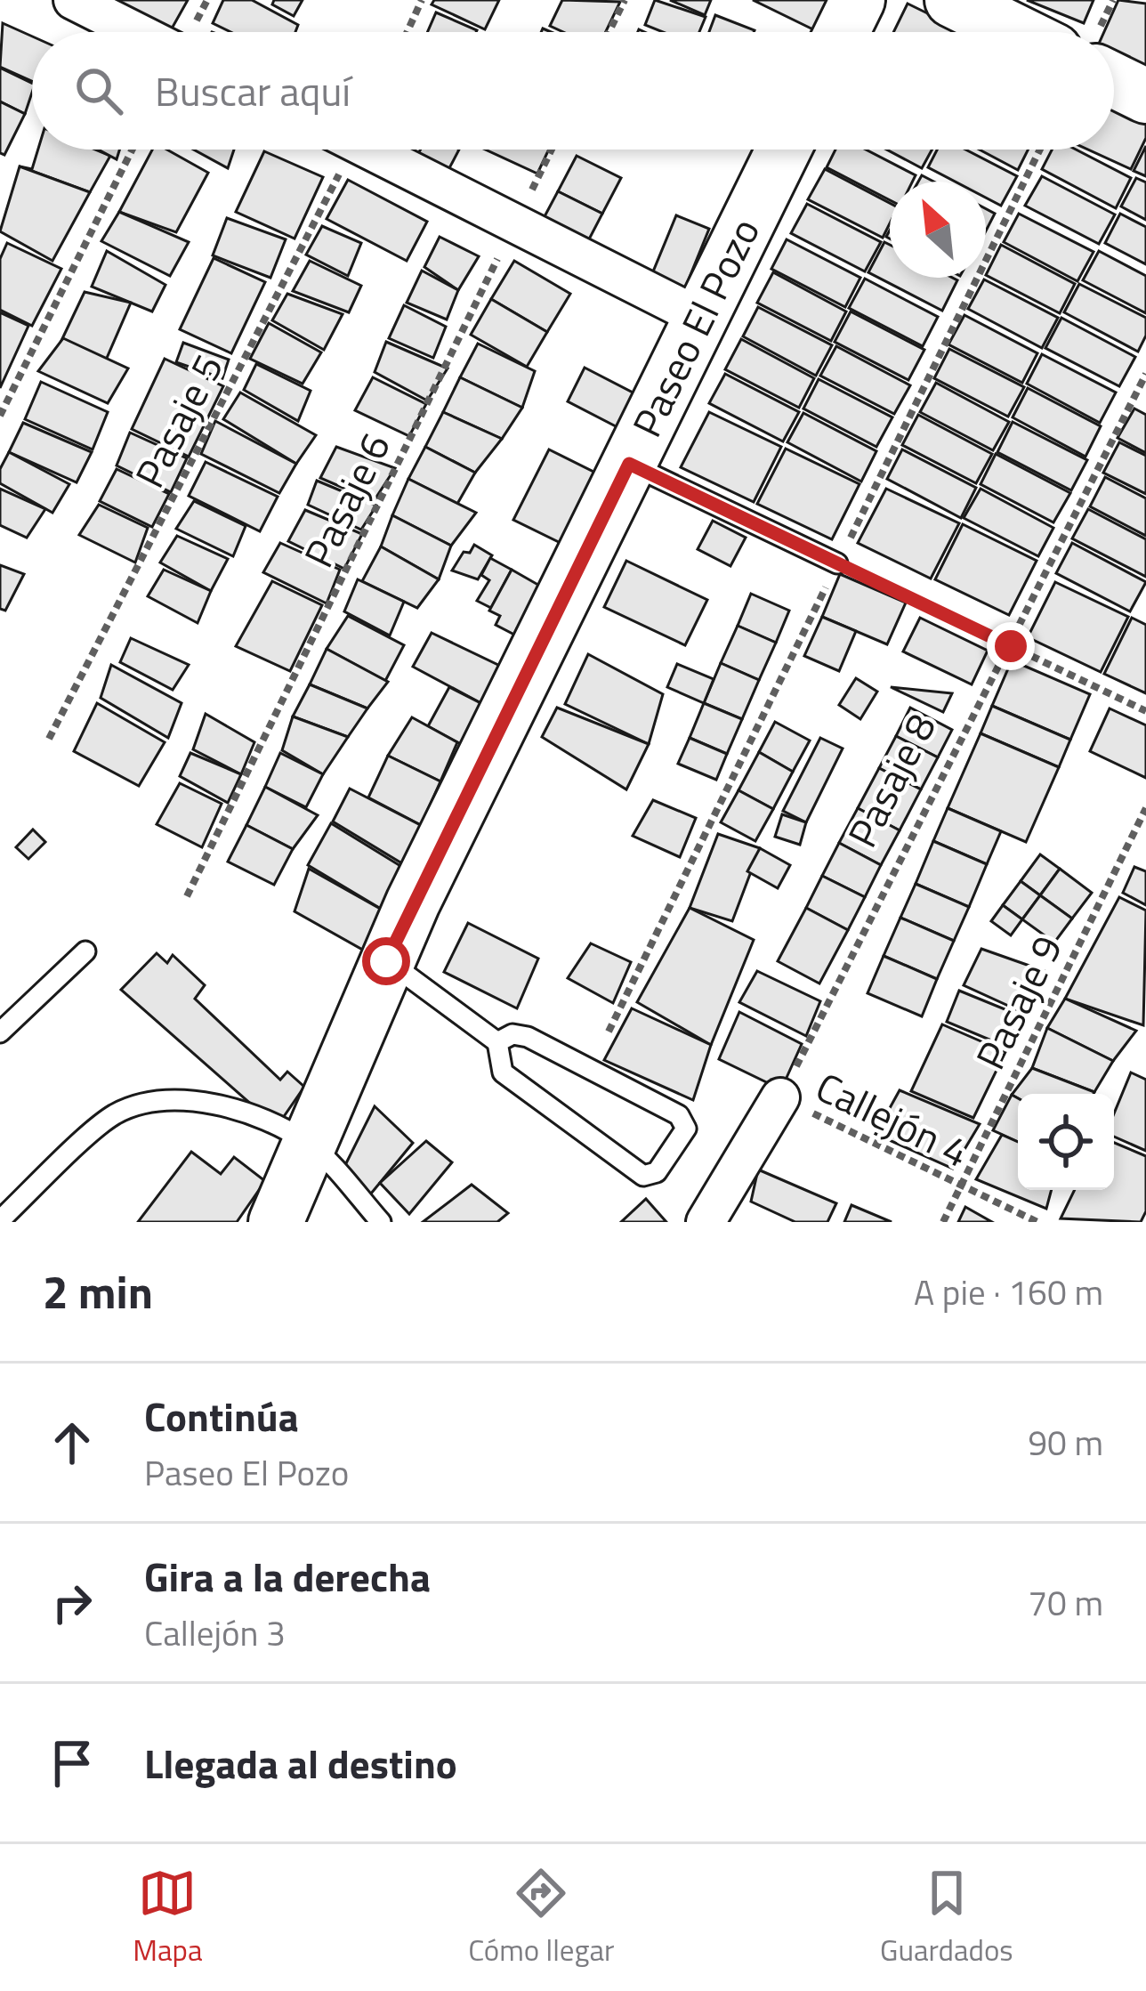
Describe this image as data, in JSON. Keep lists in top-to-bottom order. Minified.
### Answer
{"streets":{"street":["Paseo El Pozo"],"path":["Pasaje 5","Pasaje 6","Pasaje 8","Pasaje 9","Callejón 4"]},"crossings":[["Pasaje 8","Callejón 4"],["Pasaje 9","Callejón 4"]],"north":"top left","page":{"search":"Buscar aquí","heading":["2 min","A pie · 160 m"],"list":[["Continúa","Paseo El Pozo","90 m"],["Gira a la derecha","Callejón 3","70 m"],"Llegada al destino"],"nav":["Mapa","Cómo llegar","Guardados"]}}
